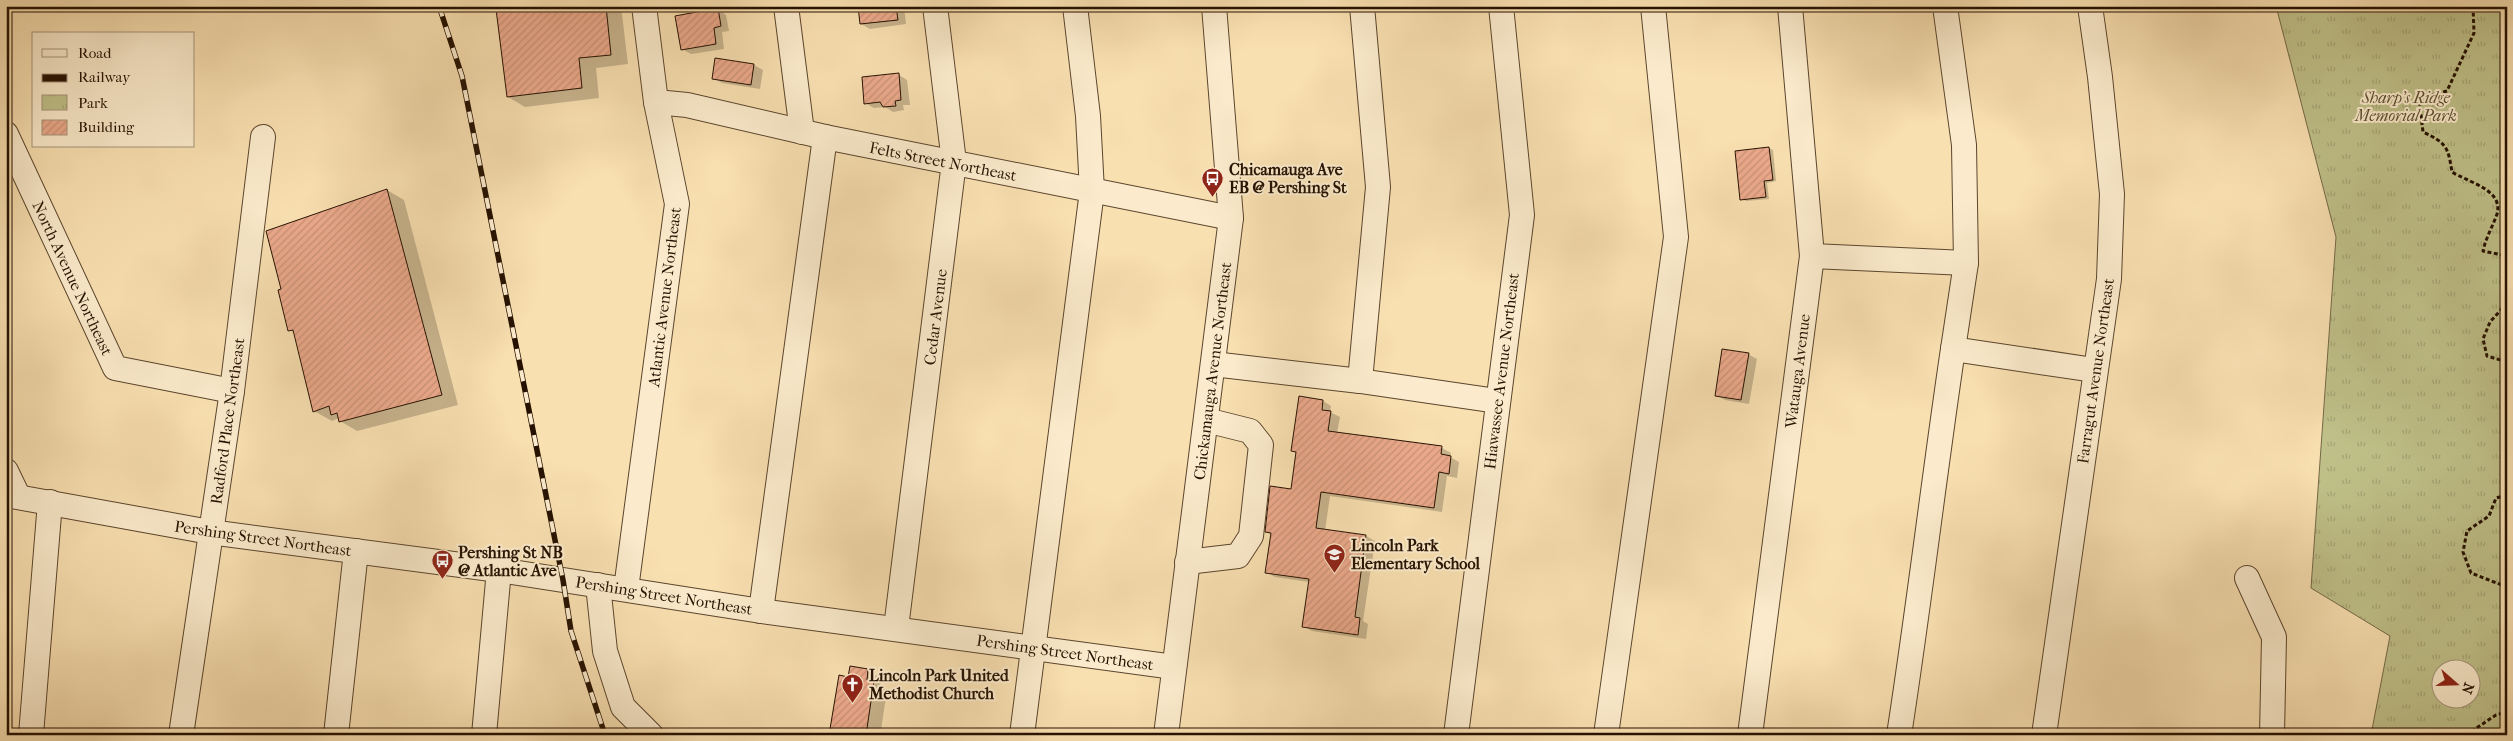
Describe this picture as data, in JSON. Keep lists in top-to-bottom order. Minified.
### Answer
{"streets":{"street":["Felts Street Northeast","North Avenue Northeast","Atlantic Avenue Northeast","Cedar Avenue","Chickamauga Avenue Northeast","Hiawassee Avenue Northeast","Watauga Avenue","Farragut Avenue Northeast","Radford Place Northeast","Pershing Street Northeast"]},"crossings":[["Felts Street Northeast","Atlantic Avenue Northeast"],["Felts Street Northeast","Cedar Avenue"],["Felts Street Northeast","Chickamauga Avenue Northeast"],["North Avenue Northeast","Radford Place Northeast"],["Atlantic Avenue Northeast","Pershing Street Northeast"],["Cedar Avenue","Pershing Street Northeast"],["Chickamauga Avenue Northeast","Pershing Street Northeast"],["Radford Place Northeast","Pershing Street Northeast"]],"parks":["Sharp's Ridge Memorial Park"],"places":{"bus stop":["Chicamauga Ave EB @ Pershing St","Pershing St NB @ Atlantic Ave"],"school or university":["Lincoln Park Elementary School"],"church":["Lincoln Park United Methodist Church"]},"legend":["Road","Railway","Park","Building"],"north":"right"}
